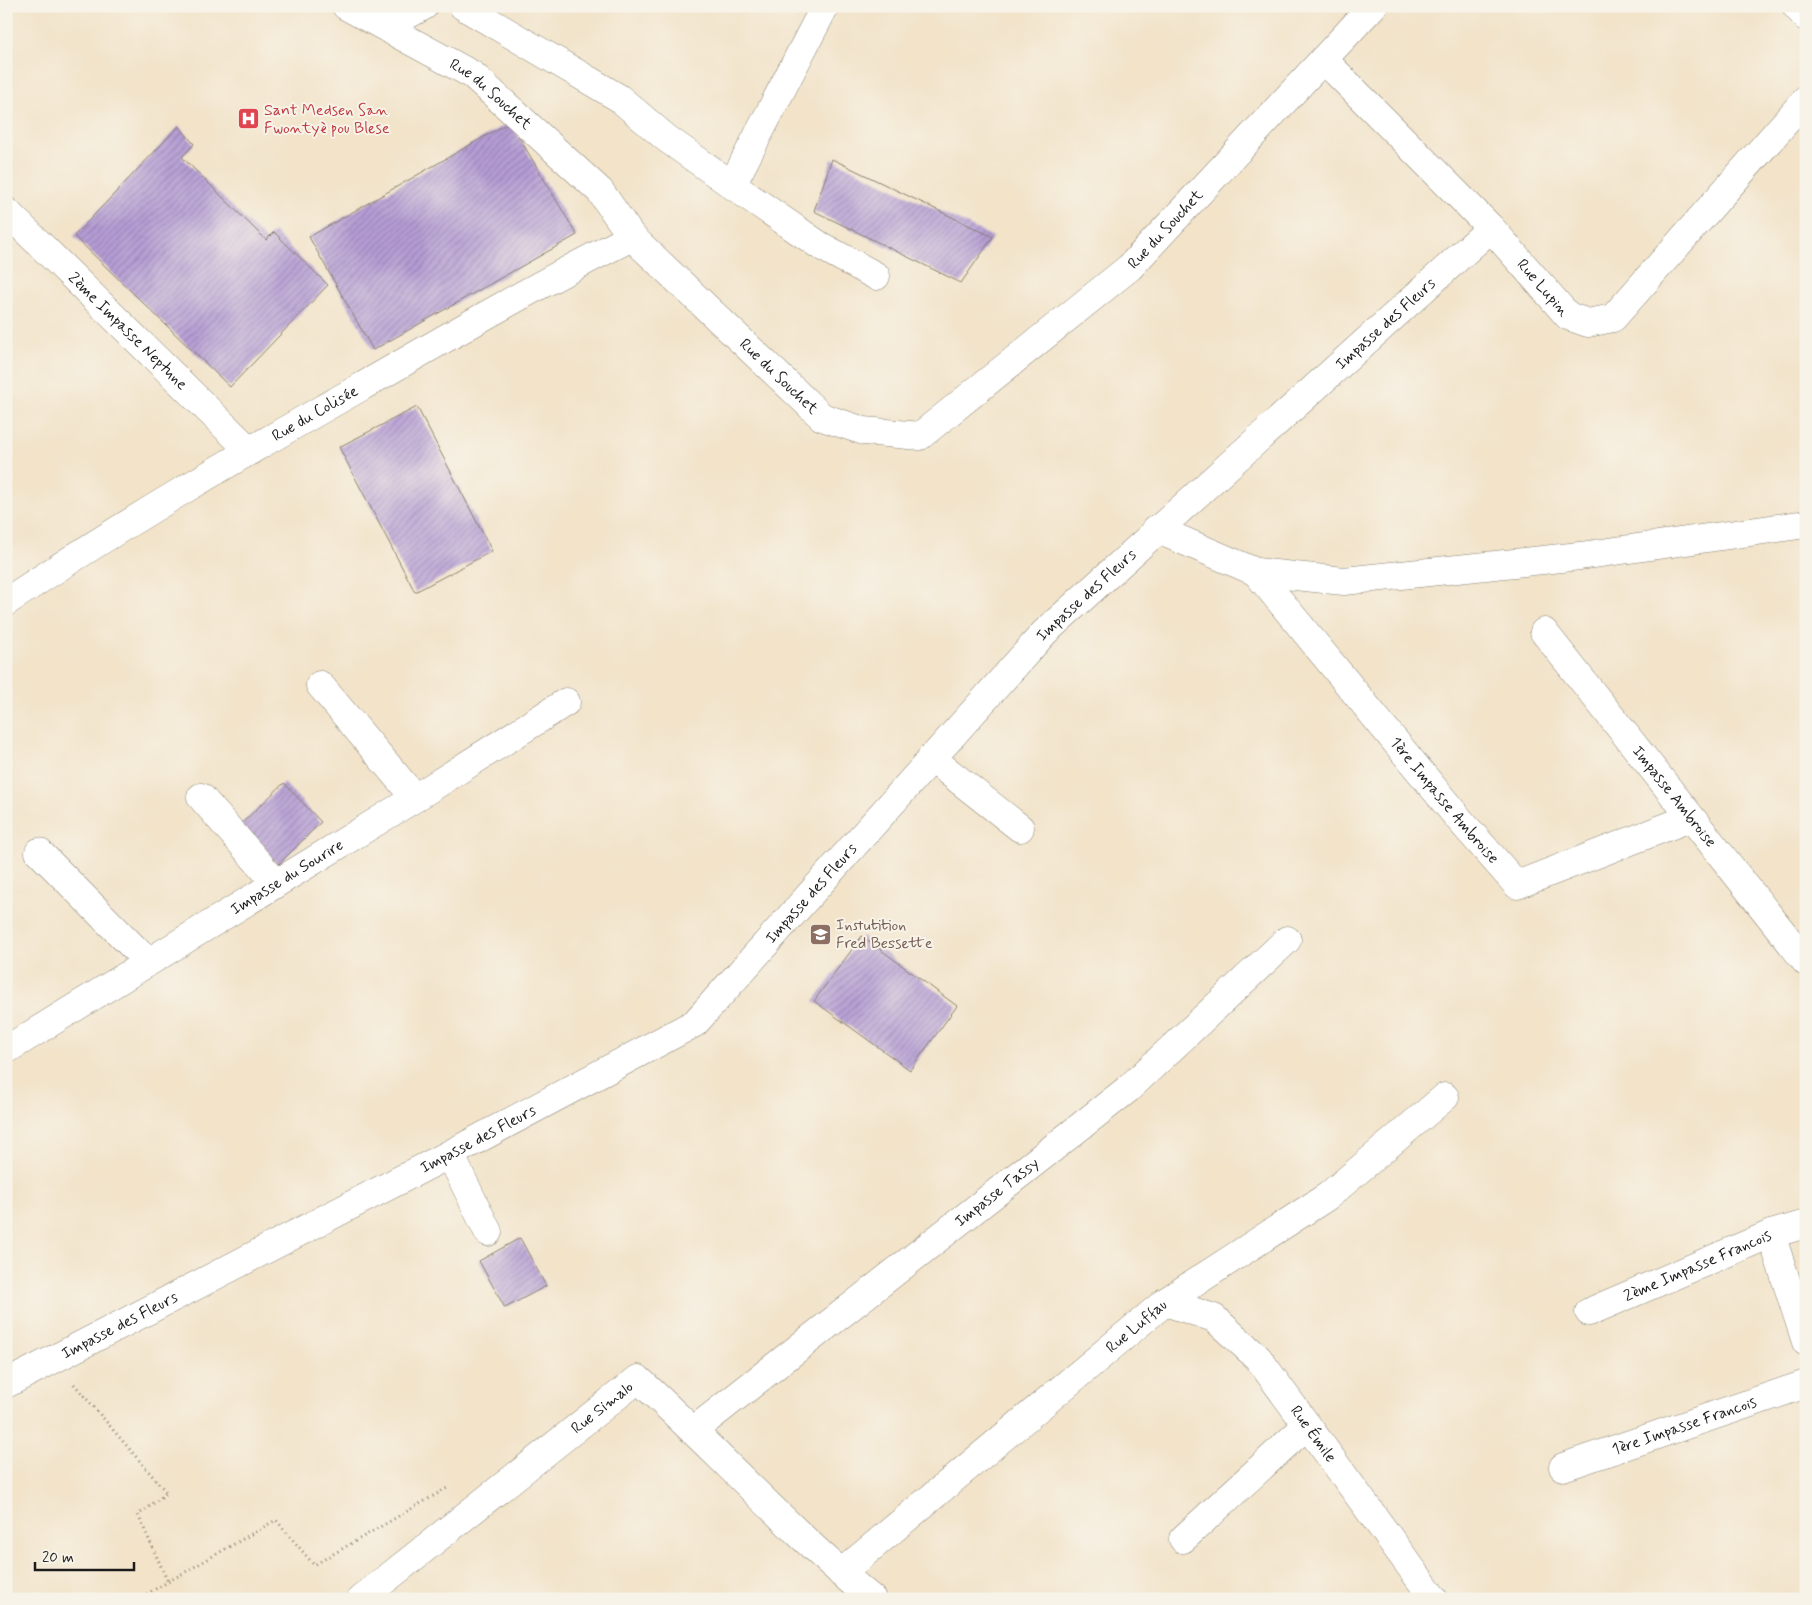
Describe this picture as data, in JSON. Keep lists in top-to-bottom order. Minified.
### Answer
{"streets":{"street":["Rue du Souchet","Rue Lupin","Impasse des Fleurs","2ème Impasse Neptune","Rue du Colisée","Impasse Ambroise","1ère Impasse Ambroise","Impasse du Sourire","Impasse Tassy","2ème Impasse Francois","Rue Luffau","Rue Simalo","1ère Impasse Francois","Rue Émile"]},"crossings":[["Rue du Souchet","Rue Lupin"],["Rue du Souchet","Rue du Colisée"],["Rue Lupin","Impasse des Fleurs"],["2ème Impasse Neptune","Rue du Colisée"],["Impasse Ambroise","1ère Impasse Ambroise"],["Impasse Tassy","Rue Simalo"],["Rue Luffau","Rue Simalo"],["Rue Luffau","Rue Émile"]],"places":{"hospital":["Sant Medsen San Fwontyè pou Blese"],"school or university":["Instutition Fred Bessette"]},"scale_bar":"20 m"}
